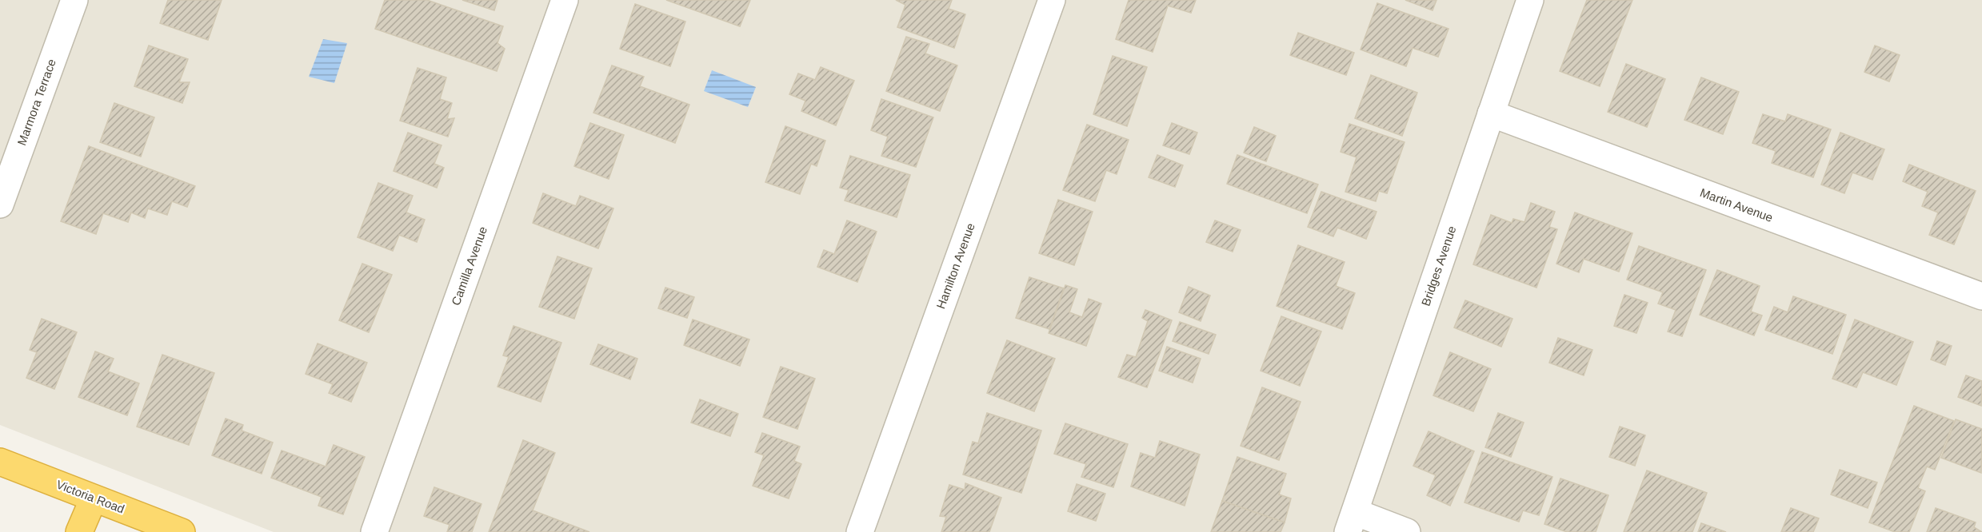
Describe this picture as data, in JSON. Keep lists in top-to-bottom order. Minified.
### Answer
{"streets":{"highway":["Victoria Road"],"street":["Marmora Terrace","Martin Avenue","Camilla Avenue","Hamilton Avenue","Bridges Avenue"]},"crossings":[["Martin Avenue","Bridges Avenue"]]}
